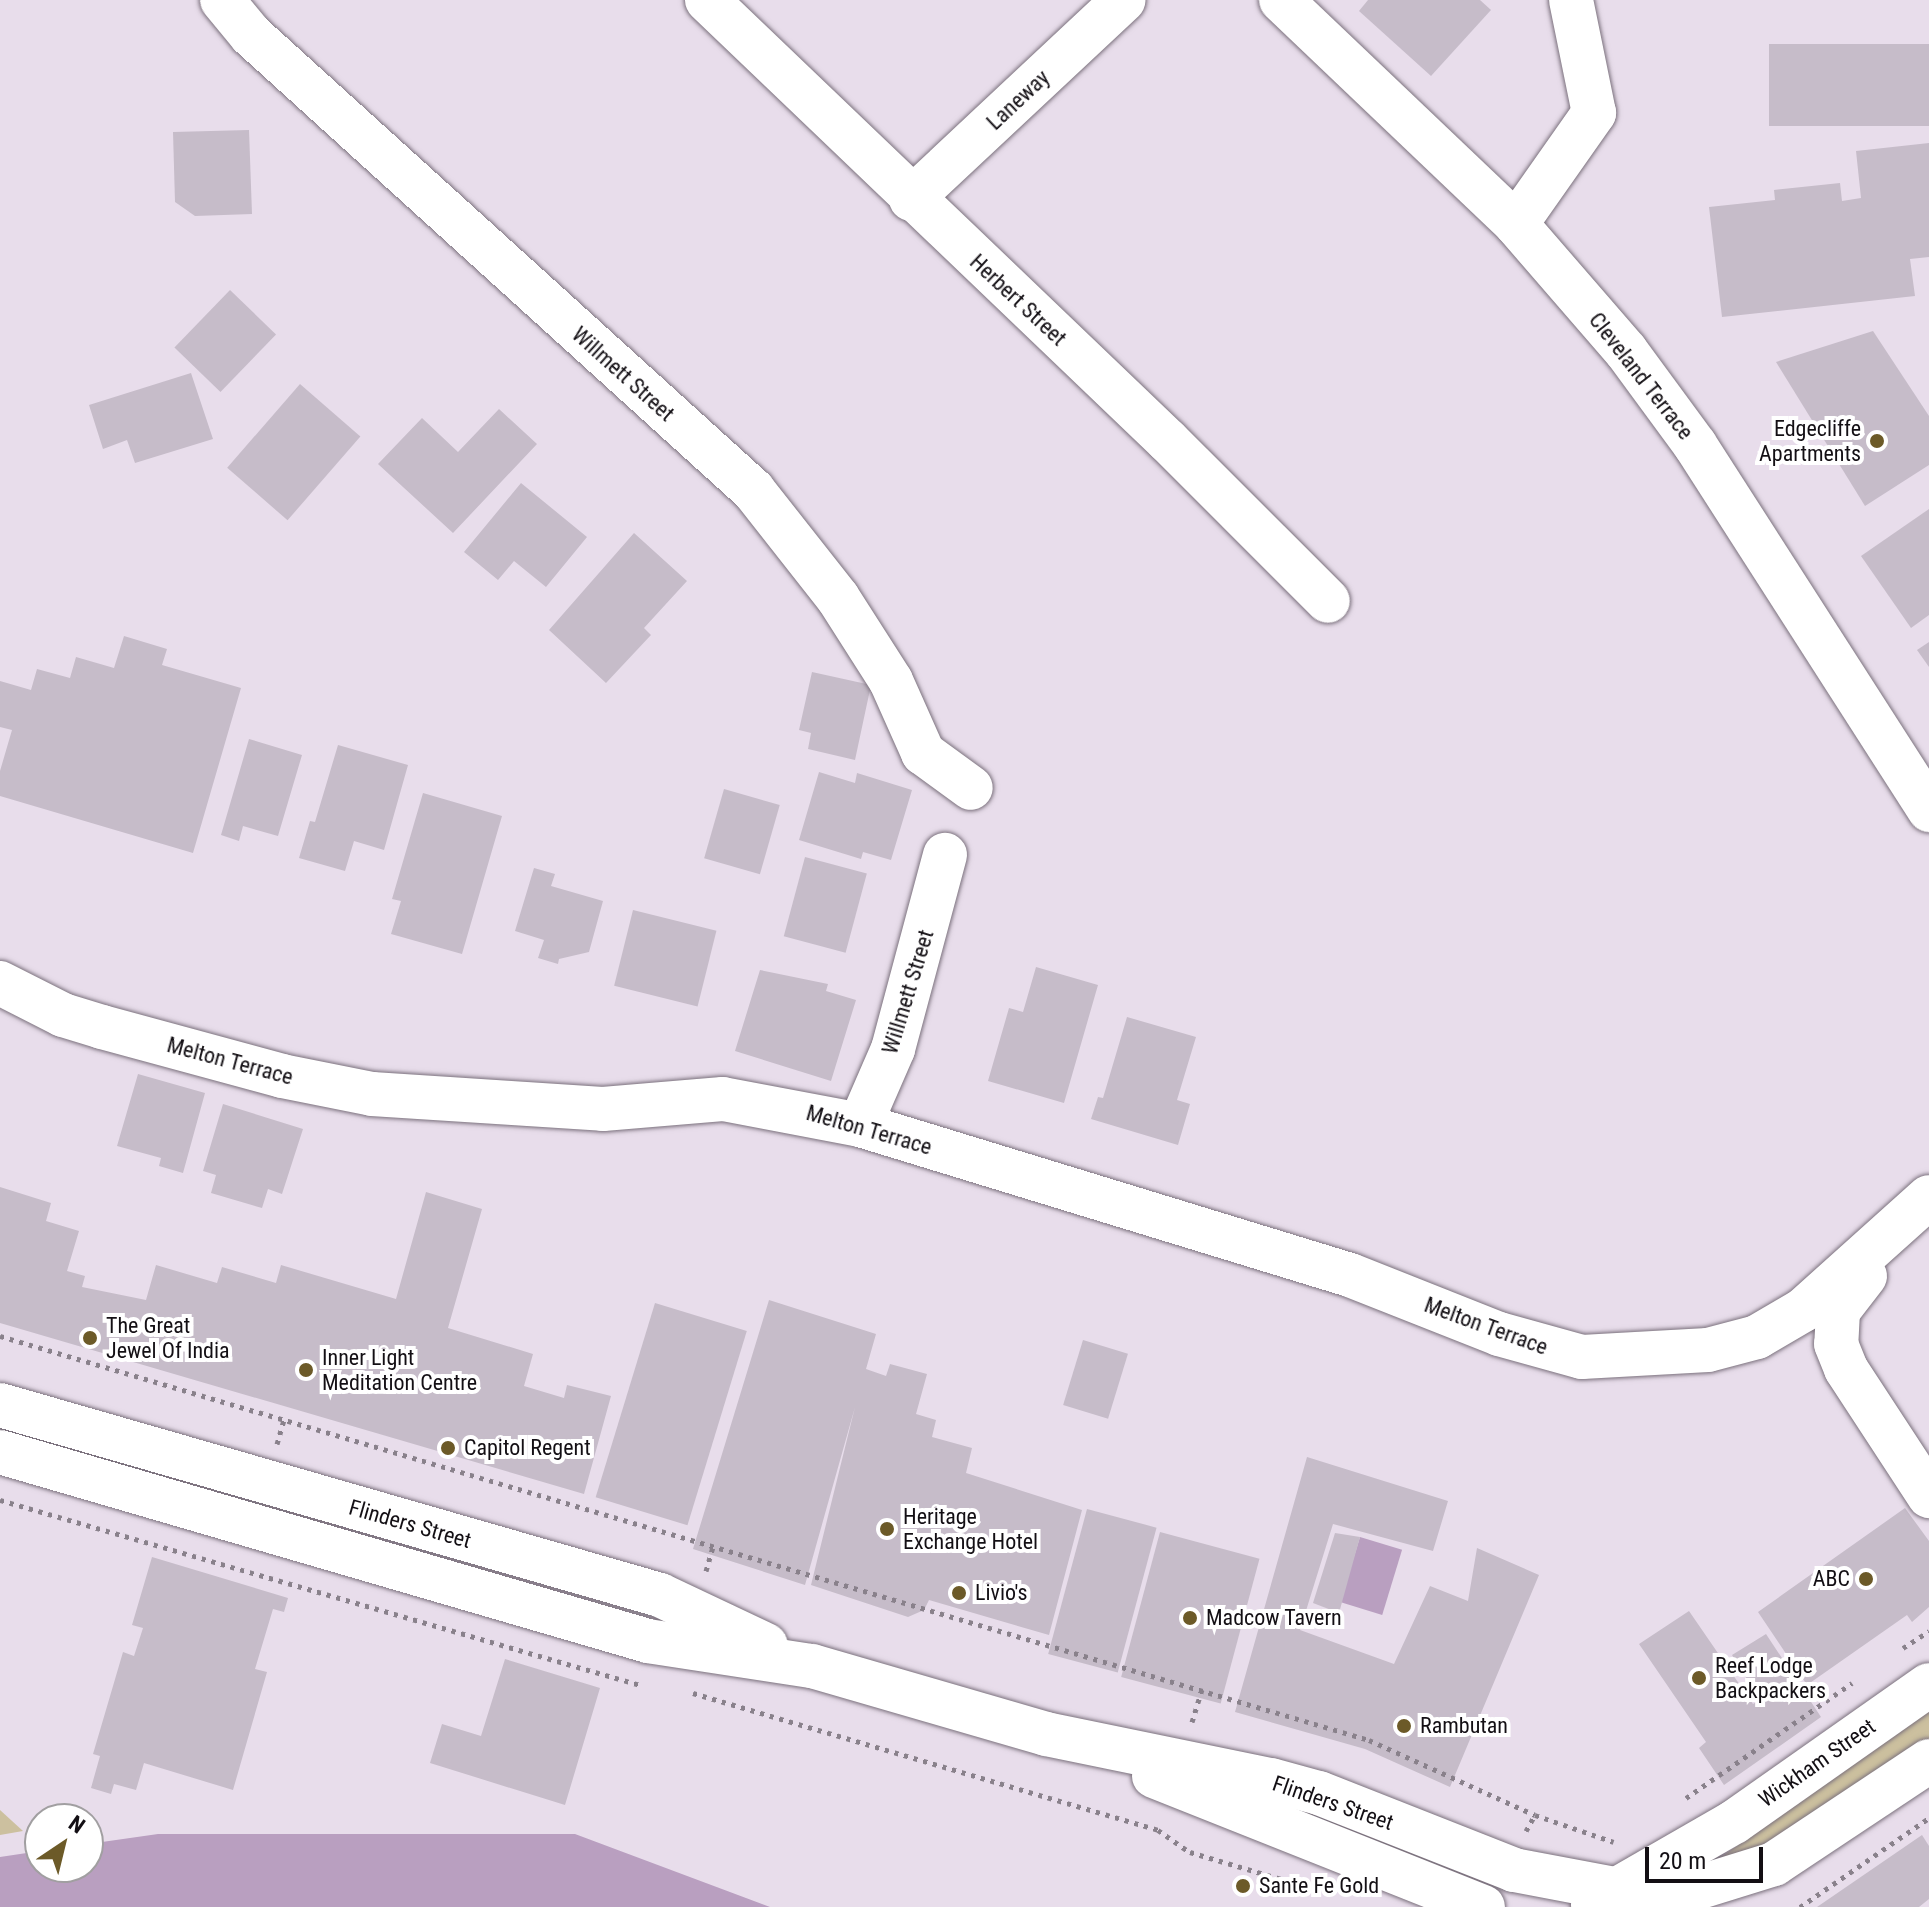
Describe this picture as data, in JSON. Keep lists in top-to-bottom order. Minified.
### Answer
{"streets":{"street":["Laneway","Herbert Street","Willmett Street","Cleveland Terrace","Melton Terrace","Flinders Street","Wickham Street"]},"crossings":[["Laneway","Herbert Street"],["Willmett Street","Melton Terrace"],["Flinders Street","Wickham Street"]],"places":["Edgecliffe Apartments","The Great Jewel Of India","Inner Light Meditation Centre","Capitol Regent","Heritage Exchange Hotel","ABC","Livio's","Madcow Tavern","Reef Lodge Backpackers","Rambutan","Sante Fe Gold"],"scale_bar":"20 m","north":"top right"}
